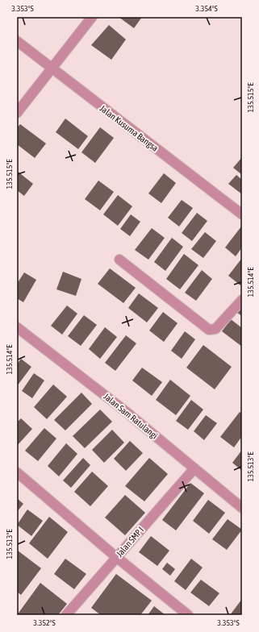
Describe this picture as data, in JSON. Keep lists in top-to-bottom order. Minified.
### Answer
{"streets":{"street":["Jalan Kusuma Bangsa","Jalan Sam Ratulangi","Jalan SMP I"]},"crossings":[["Jalan Sam Ratulangi","Jalan SMP I"]],"coordinates":["3.353°S","3.354°S","135.515°E","135.514°E","135.513°E","3.352°S"]}
